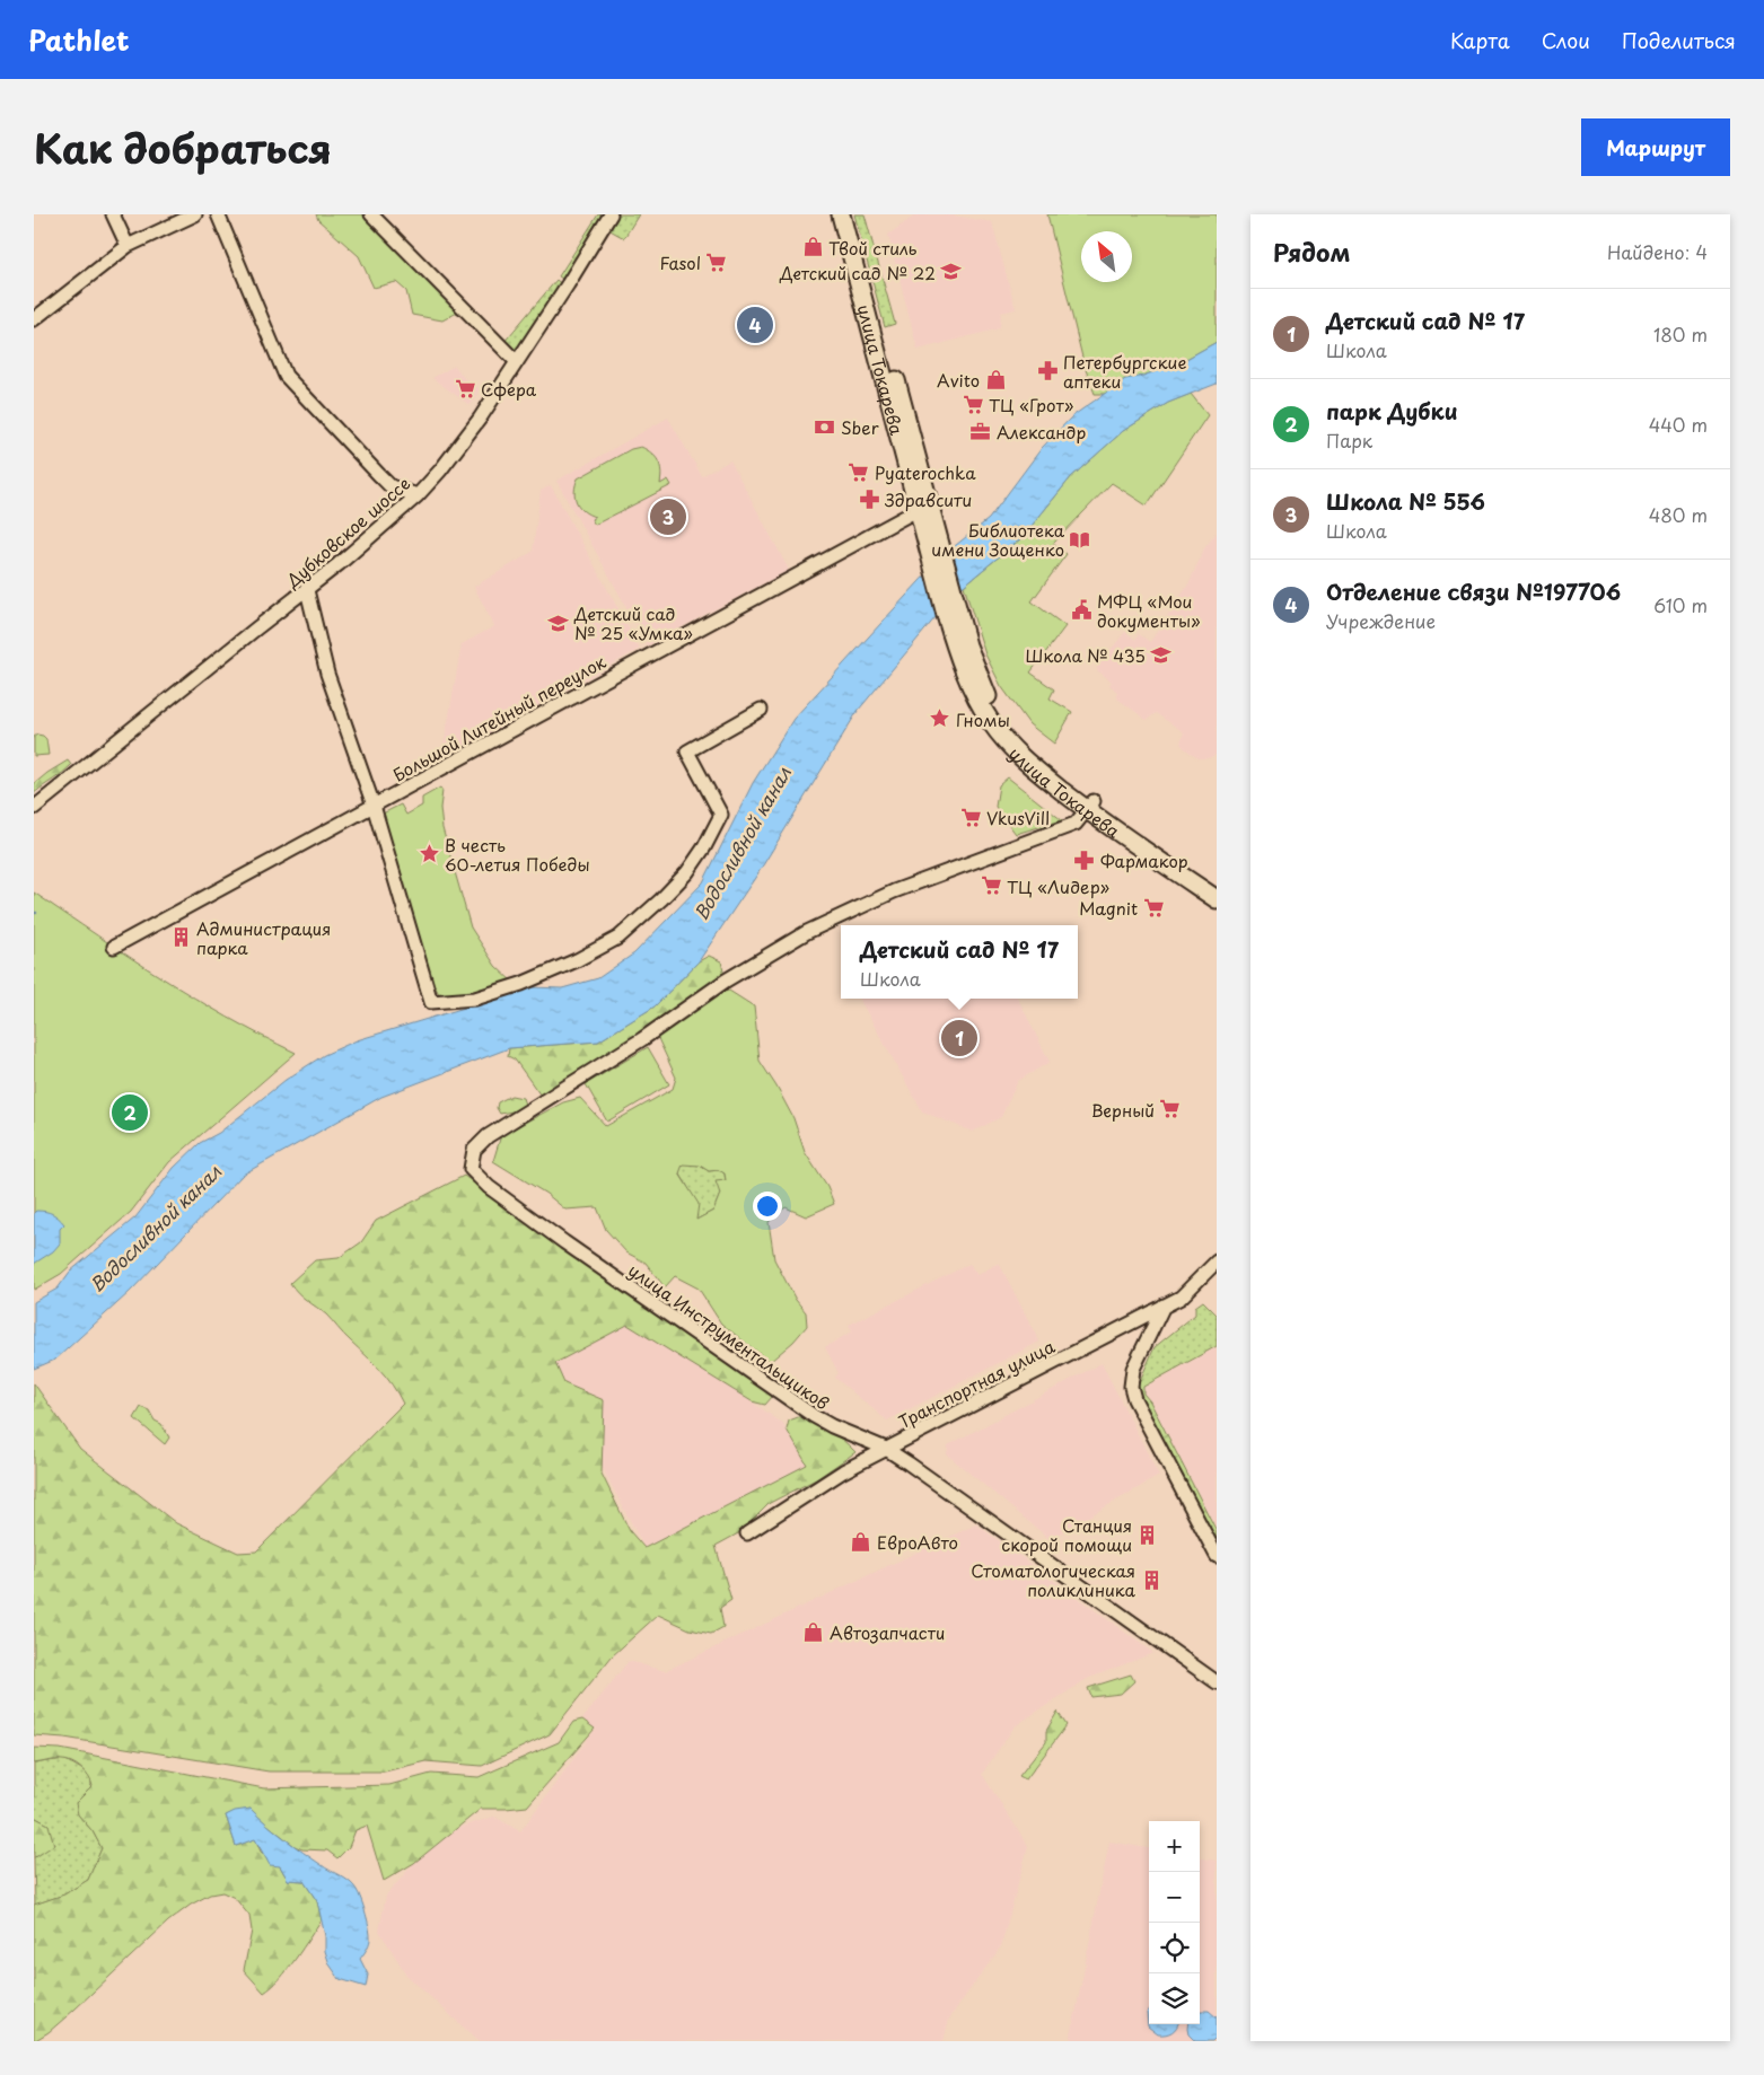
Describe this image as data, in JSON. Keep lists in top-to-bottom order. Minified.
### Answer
{"streets":{"main road":["улица Токарева"],"street":["Дубковское шоссе","Большой Литейный переулок","улица Инструментальщиков","Транспортная улица"]},"crossings":[["улица Токарева","Большой Литейный переулок"],["улица Токарева","улица Инструментальщиков"],["улица Инструментальщиков","Транспортная улица"]],"water":["Водосливной канал"],"places":{"shop":["Твой стиль","Avito","ЕвроАвто","Автозапчасти"],"supermarket":["Fasol","Сфера","ТЦ «Грот»","Pyaterochka","VkusVill","ТЦ «Лидер»","Magnit","Верный"],"school or university":["Детский сад № 22","Детский сад № 25 «Умка»","Школа № 435"],"pharmacy":["Петербургские аптеки","Здравсити","Фармакор"],"bank":["Sber"],"office":["Александр"],"library":["Библиотека имени Зощенко"],"public building":["МФЦ «Мои документы»"],"place":["Гномы","В честь 60-летия Победы"],"building":["Администрация парка","Станция скорой помощи","Стоматологическая поликлиника"]},"north":"top left","page":{"header":"Pathlet","nav":["Карта","Слои","Поделиться"],"title":"Как добраться","buttons":"Маршрут","heading":["Рядом","Найдено: 4"],"list":[{"mark":"1","name":"Детский сад № 17","note":"Школа","value":"180 m"},{"mark":"2","name":"парк Дубки","note":"Парк","value":"440 m"},{"mark":"3","name":"Школа № 556","note":"Школа","value":"480 m"},{"mark":"4","name":"Отделение связи №197706","note":"Учреждение","value":"610 m"}],"pins":["4","3","1","2"],"popup":["Детский сад № 17","Школа"],"map_buttons":["+","−"]}}
